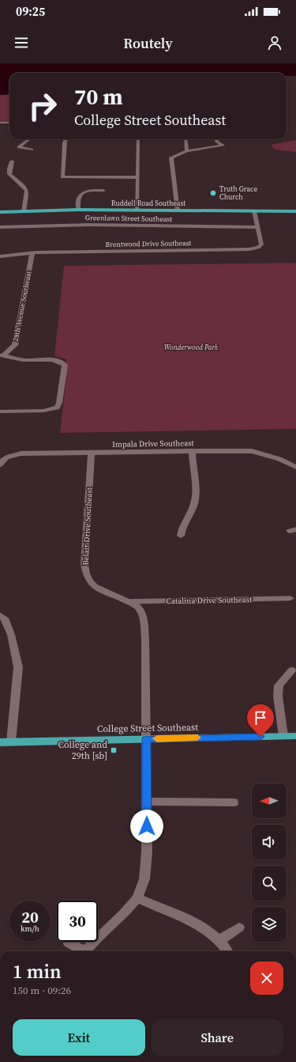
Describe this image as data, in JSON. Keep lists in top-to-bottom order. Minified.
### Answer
{"streets":{"main road":["Ruddell Road Southeast","College Street Southeast"],"street":["Greenlawn Street Southeast","Brentwood Drive Southeast","28th Avenue Southeast","Impala Drive Southeast","Belair Drive Southeast","Catalina Drive Southeast"]},"crossings":[["Ruddell Road Southeast","Brentwood Drive Southeast"],["Greenlawn Street Southeast","Brentwood Drive Southeast"],["Brentwood Drive Southeast","28th Avenue Southeast"],["Impala Drive Southeast","Belair Drive Southeast"],["Belair Drive Southeast","Catalina Drive Southeast"],["Belair Drive Southeast","College Street Southeast"]],"parks":["Wonderwood Park"],"places":{"other":["Truth Grace Church"],"transit":["College and 29th [sb]"]},"north":"left","page":{"status":"09:25","header":"Routely","turn":["70 m","College Street Southeast"],"speed":"20 km/h","limit":"30","heading":["1 min","150 m · 09:26"],"buttons":["Exit","Share"]}}
